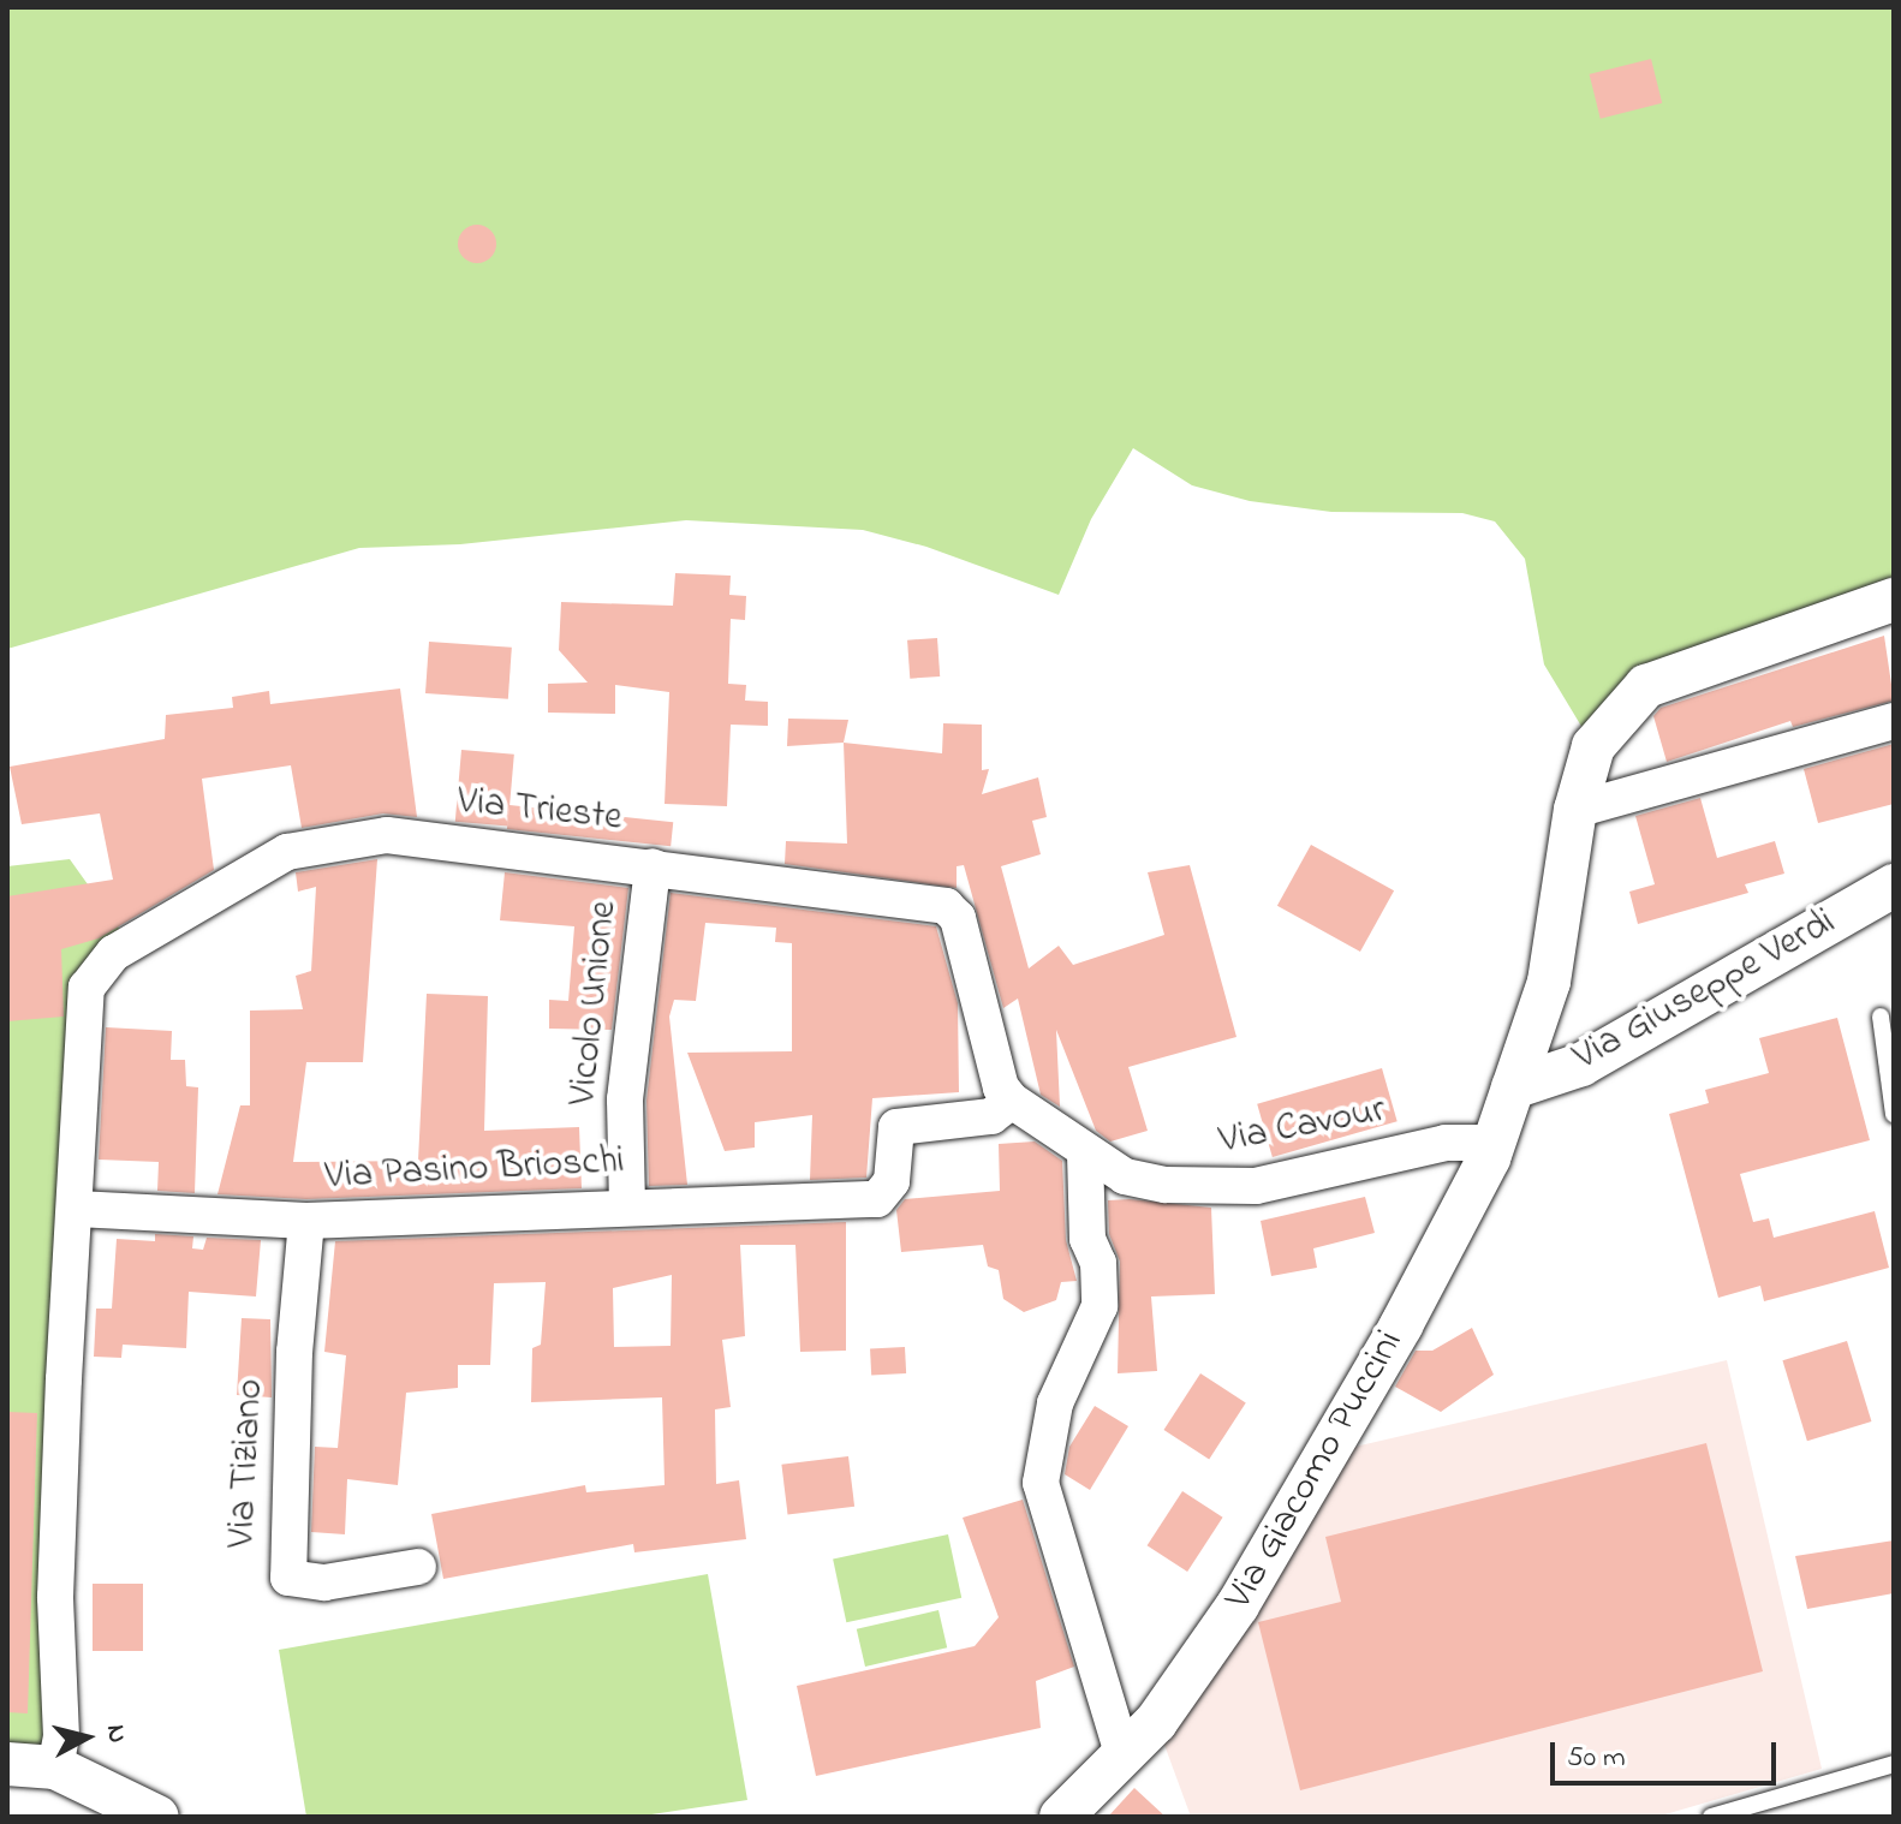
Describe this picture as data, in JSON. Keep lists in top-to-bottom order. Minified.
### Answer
{"streets":{"street":["Via Trieste","Via Giuseppe Verdi","Vicolo Unione","Via Cavour","Via Pasino Brioschi","Via Tiziano","Via Giacomo Puccini"]},"crossings":[["Via Trieste","Vicolo Unione"],["Via Trieste","Via Cavour"],["Via Trieste","Via Pasino Brioschi"],["Via Giuseppe Verdi","Via Giacomo Puccini"],["Vicolo Unione","Via Pasino Brioschi"],["Via Cavour","Via Pasino Brioschi"],["Via Cavour","Via Giacomo Puccini"],["Via Pasino Brioschi","Via Tiziano"]],"scale_bar":"50 m","north":"right"}
